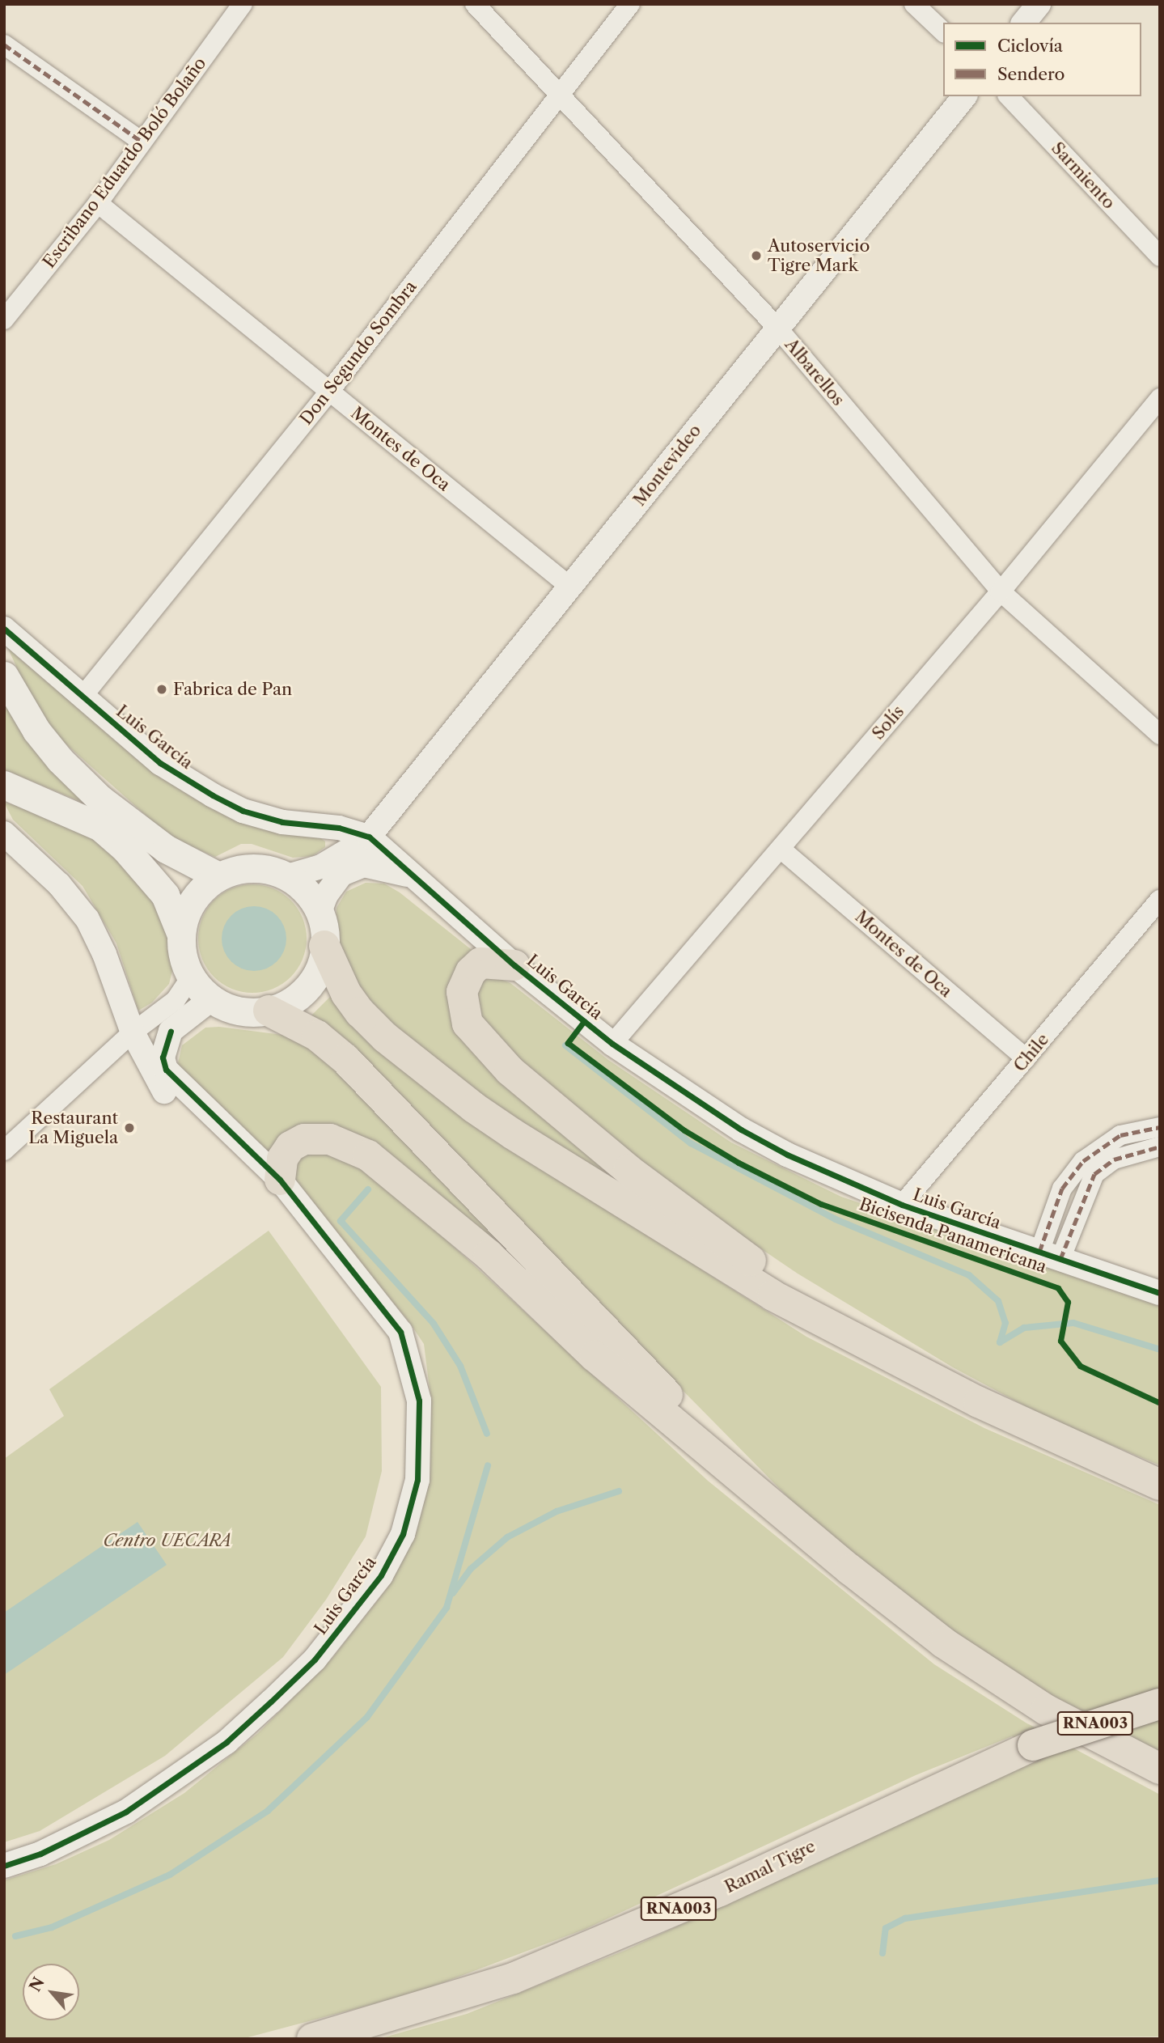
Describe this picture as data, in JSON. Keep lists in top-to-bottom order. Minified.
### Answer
{"streets":{"highway":["RNA003","Ramal Tigre"],"street":["Escribano Eduardo Boló Bolaño","Sarmiento","Don Segundo Sombra","Albarellos","Montes de Oca","Montevideo","Solís","Luis García","Chile"],"cycle path":["Bicisenda Panamericana"]},"crossings":[["Escribano Eduardo Boló Bolaño","Montes de Oca"],["Don Segundo Sombra","Albarellos"],["Don Segundo Sombra","Montes de Oca"],["Don Segundo Sombra","Luis García"],["Albarellos","Montevideo"],["Albarellos","Solís"],["Montes de Oca","Montevideo"],["Montes de Oca","Solís"],["Montes de Oca","Chile"],["Montevideo","Luis García"],["Solís","Luis García"],["Luis García","Chile"]],"parks":["Centro UECARA"],"places":["Autoservicio Tigre Mark","Fabrica de Pan","Restaurant La Miguela"],"legend":["Ciclovía","Sendero"],"north":"top left"}
